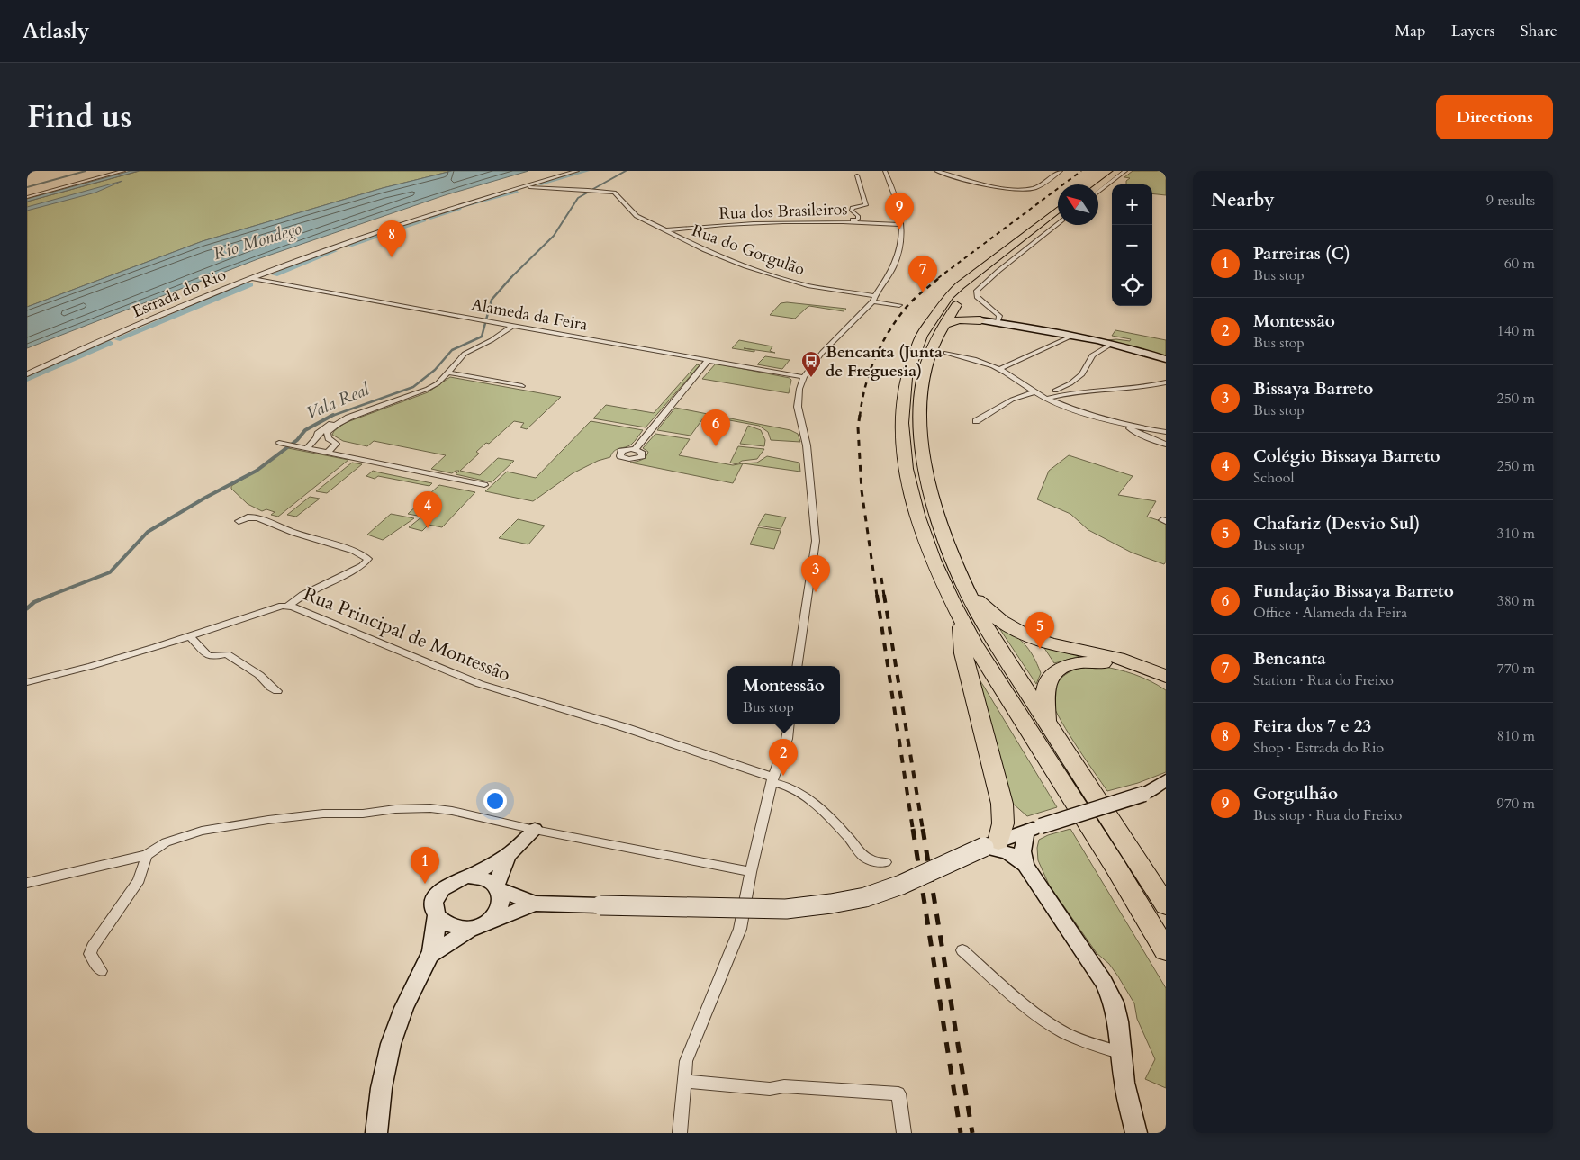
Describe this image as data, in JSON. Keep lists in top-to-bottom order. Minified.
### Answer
{"streets":{"street":["Rua dos Brasileiros","Rua do Gorgulão","Estrada do Rio","Alameda da Feira","Rua Principal de Montessão"]},"crossings":[["Rua dos Brasileiros","Rua do Gorgulão"],["Rua do Gorgulão","Estrada do Rio"],["Estrada do Rio","Alameda da Feira"]],"water":["Rio Mondego","Vala Real"],"places":{"bus stop":["Bencanta (Junta de Freguesia)"]},"north":"top left","page":{"header":"Atlasly","nav":["Map","Layers","Share"],"title":"Find us","buttons":"Directions","heading":["Nearby","9 results"],"map_buttons":["+","−"],"pins":["9","8","7","6","4","3","5","2","1"],"list":[{"mark":"1","name":"Parreiras (C)","note":"Bus stop","value":"60 m"},{"mark":"2","name":"Montessão","note":"Bus stop","value":"140 m"},{"mark":"3","name":"Bissaya Barreto","note":"Bus stop","value":"250 m"},{"mark":"4","name":"Colégio Bissaya Barreto","note":"School","value":"250 m"},{"mark":"5","name":"Chafariz (Desvio Sul)","note":"Bus stop","value":"310 m"},{"mark":"6","name":"Fundação Bissaya Barreto","note":"Office · Alameda da Feira","value":"380 m"},{"mark":"7","name":"Bencanta","note":"Station · Rua do Freixo","value":"770 m"},{"mark":"8","name":"Feira dos 7 e 23","note":"Shop · Estrada do Rio","value":"810 m"},{"mark":"9","name":"Gorgulhão","note":"Bus stop · Rua do Freixo","value":"970 m"}],"popup":["Montessão","Bus stop"]}}
